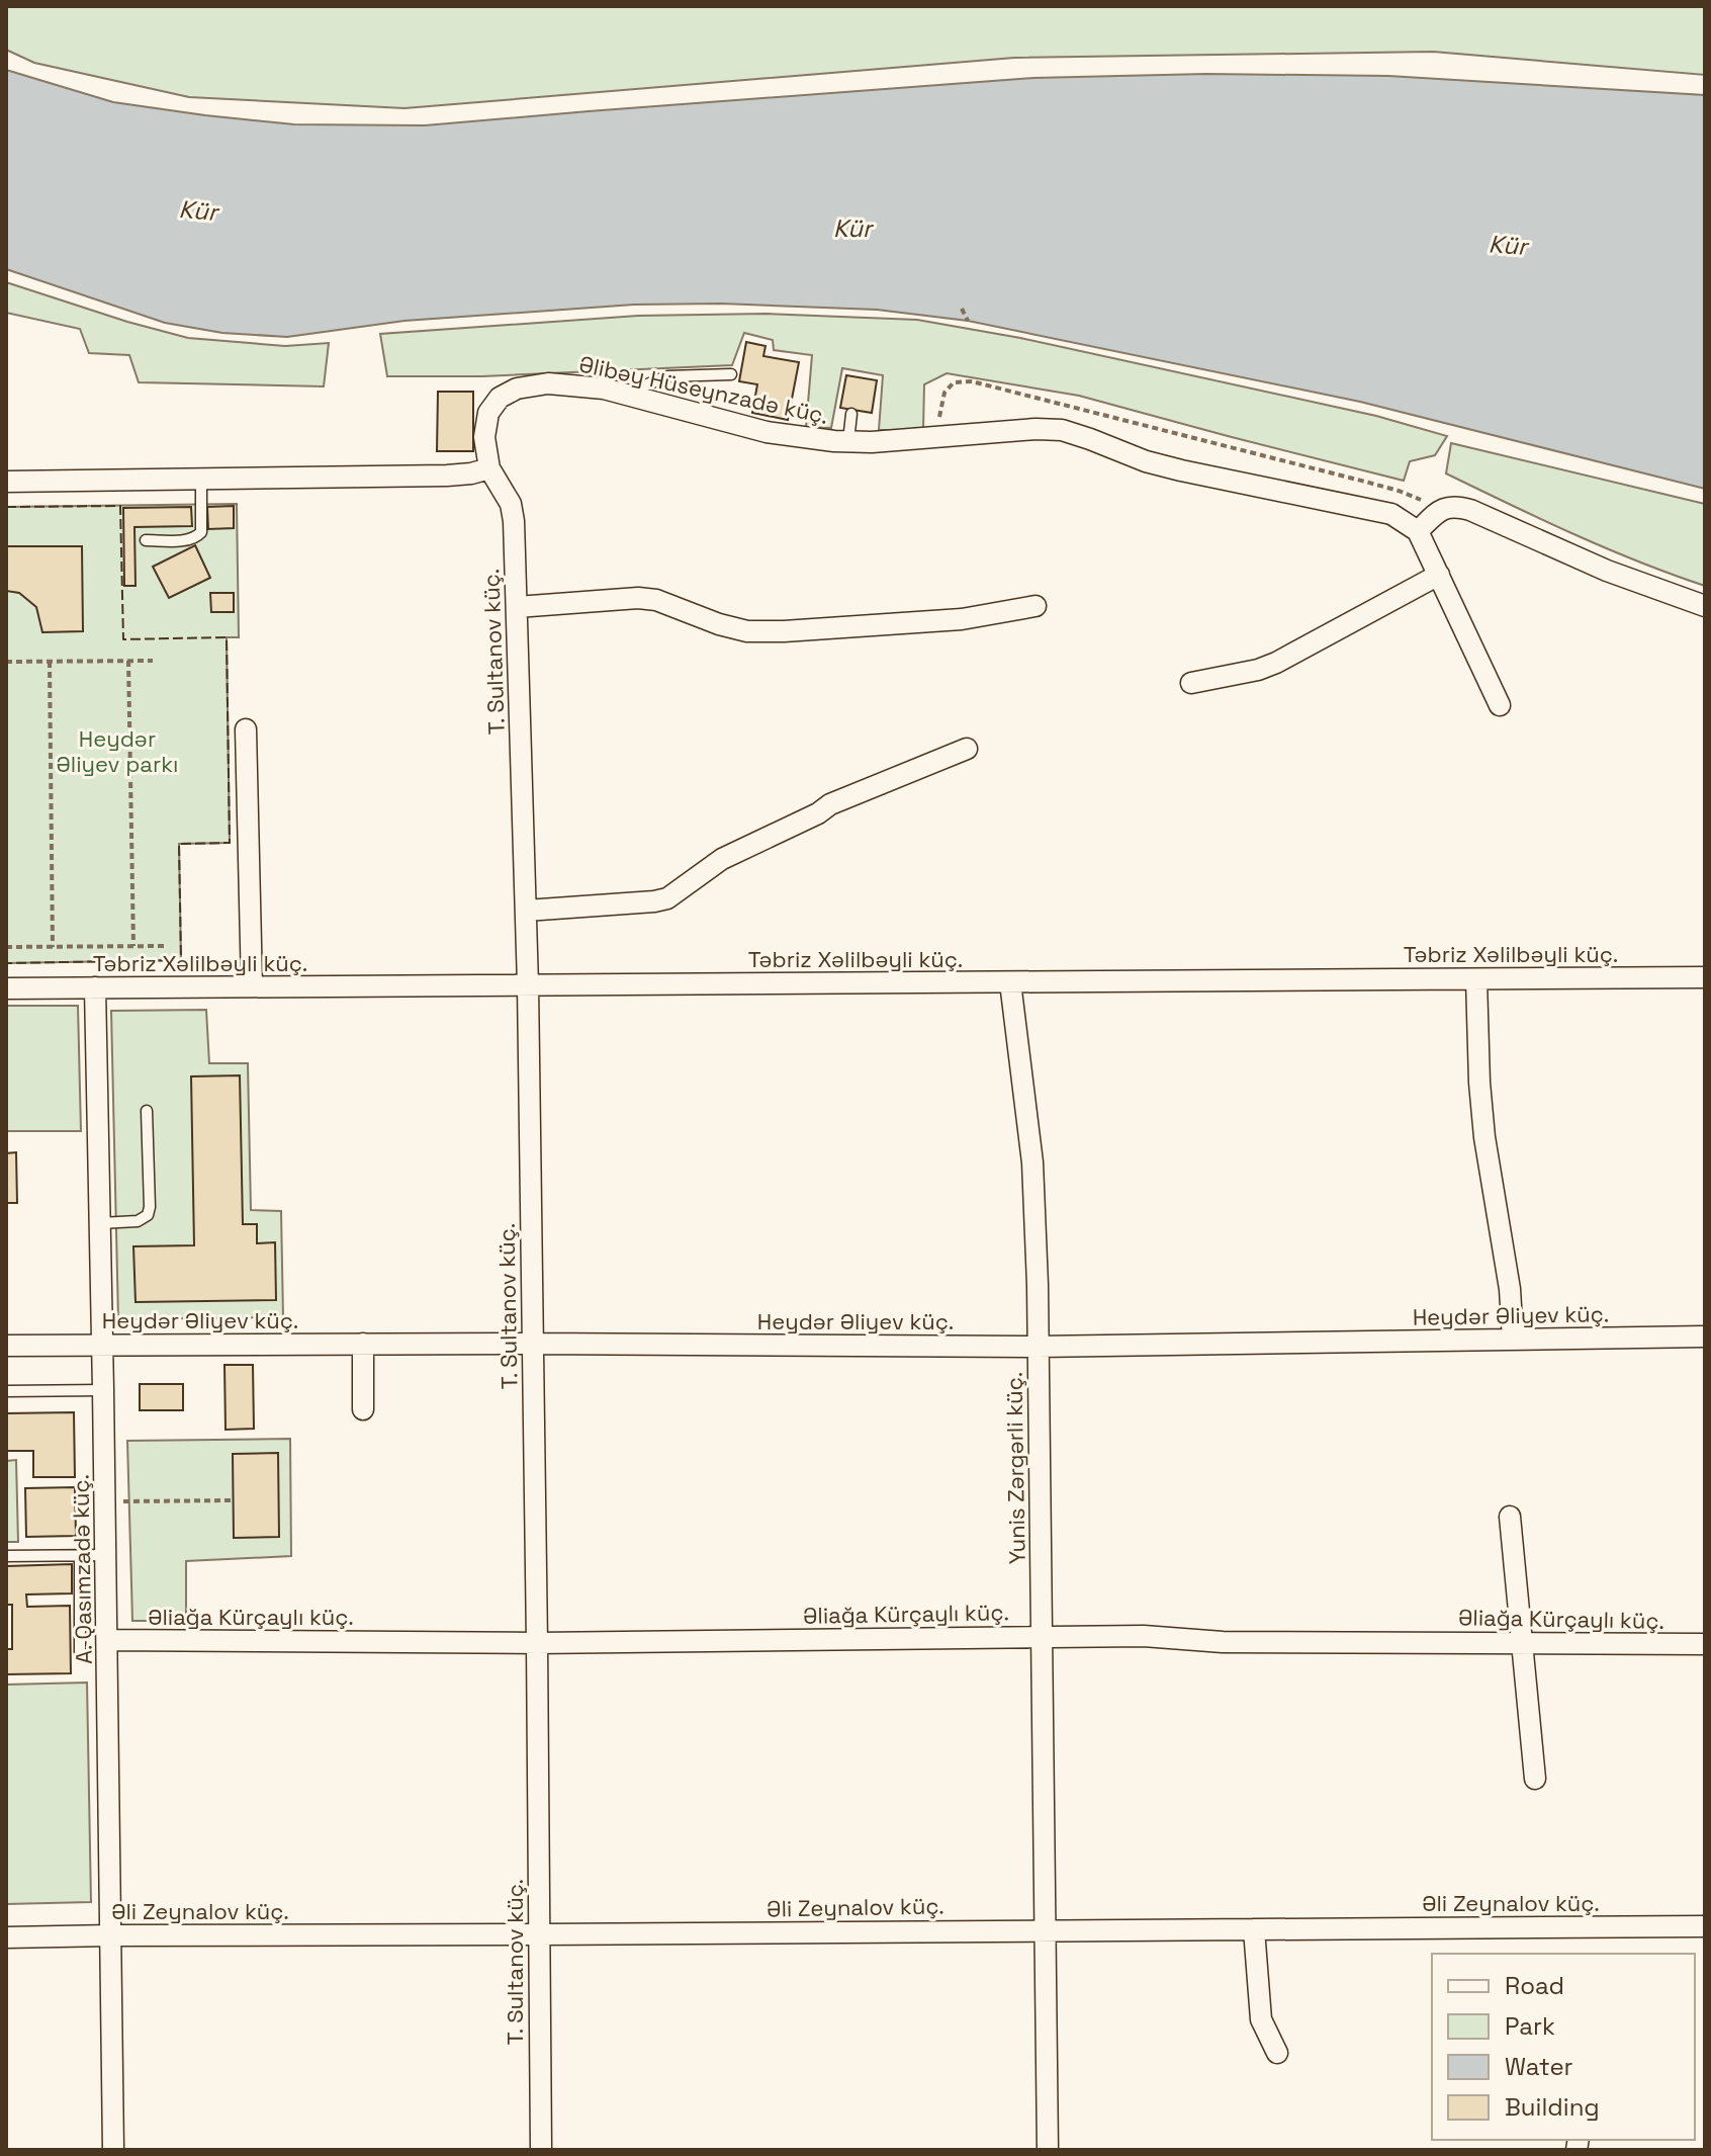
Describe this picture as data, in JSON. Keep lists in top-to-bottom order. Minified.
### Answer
{"streets":{"street":["Əlibəy Hüseynzadə küç.","T. Sultanov küç.","Təbriz Xəlilbəyli küç.","Heydər Əliyev küç.","Yunis Zərgərli küç.","A. Qasımzadə küç.","Əliağa Kürçaylı küç.","Əli Zeynalov küç."]},"crossings":[["Əlibəy Hüseynzadə küç.","T. Sultanov küç."],["T. Sultanov küç.","Təbriz Xəlilbəyli küç."],["T. Sultanov küç.","Heydər Əliyev küç."],["T. Sultanov küç.","Əliağa Kürçaylı küç."],["T. Sultanov küç.","Əli Zeynalov küç."],["Təbriz Xəlilbəyli küç.","Yunis Zərgərli küç."],["Təbriz Xəlilbəyli küç.","A. Qasımzadə küç."],["Heydər Əliyev küç.","Yunis Zərgərli küç."],["Heydər Əliyev küç.","A. Qasımzadə küç."],["Yunis Zərgərli küç.","Əliağa Kürçaylı küç."],["Yunis Zərgərli küç.","Əli Zeynalov küç."],["A. Qasımzadə küç.","Əliağa Kürçaylı küç."],["A. Qasımzadə küç.","Əli Zeynalov küç."]],"water":["Kür"],"parks":["Heydər Əliyev parkı"],"legend":["Road","Park","Water","Building"]}
